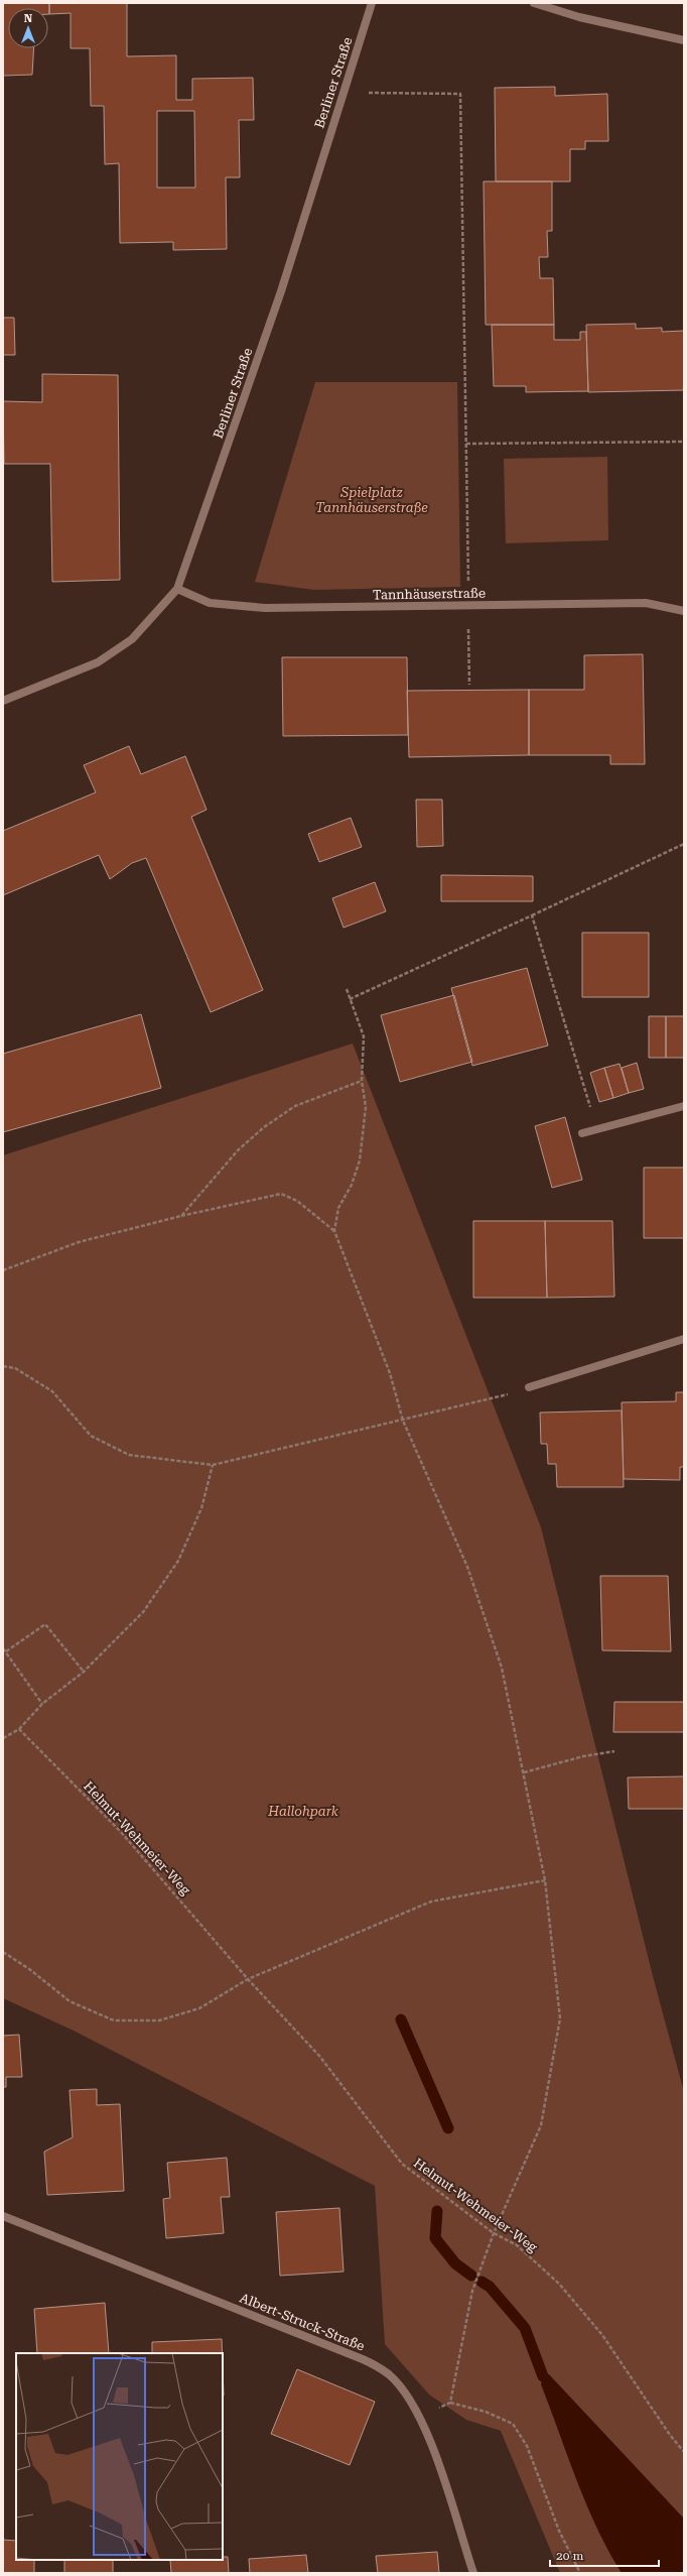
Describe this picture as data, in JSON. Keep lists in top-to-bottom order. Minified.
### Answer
{"streets":{"street":["Berliner Straße","Tannhäuserstraße","Albert-Struck-Straße"],"path":["Helmut-Wehmeier-Weg"]},"crossings":[["Berliner Straße","Tannhäuserstraße"]],"parks":["Spielplatz Tannhäuserstraße","Hallohpark"],"scale_bar":"20 m","north":"top"}
